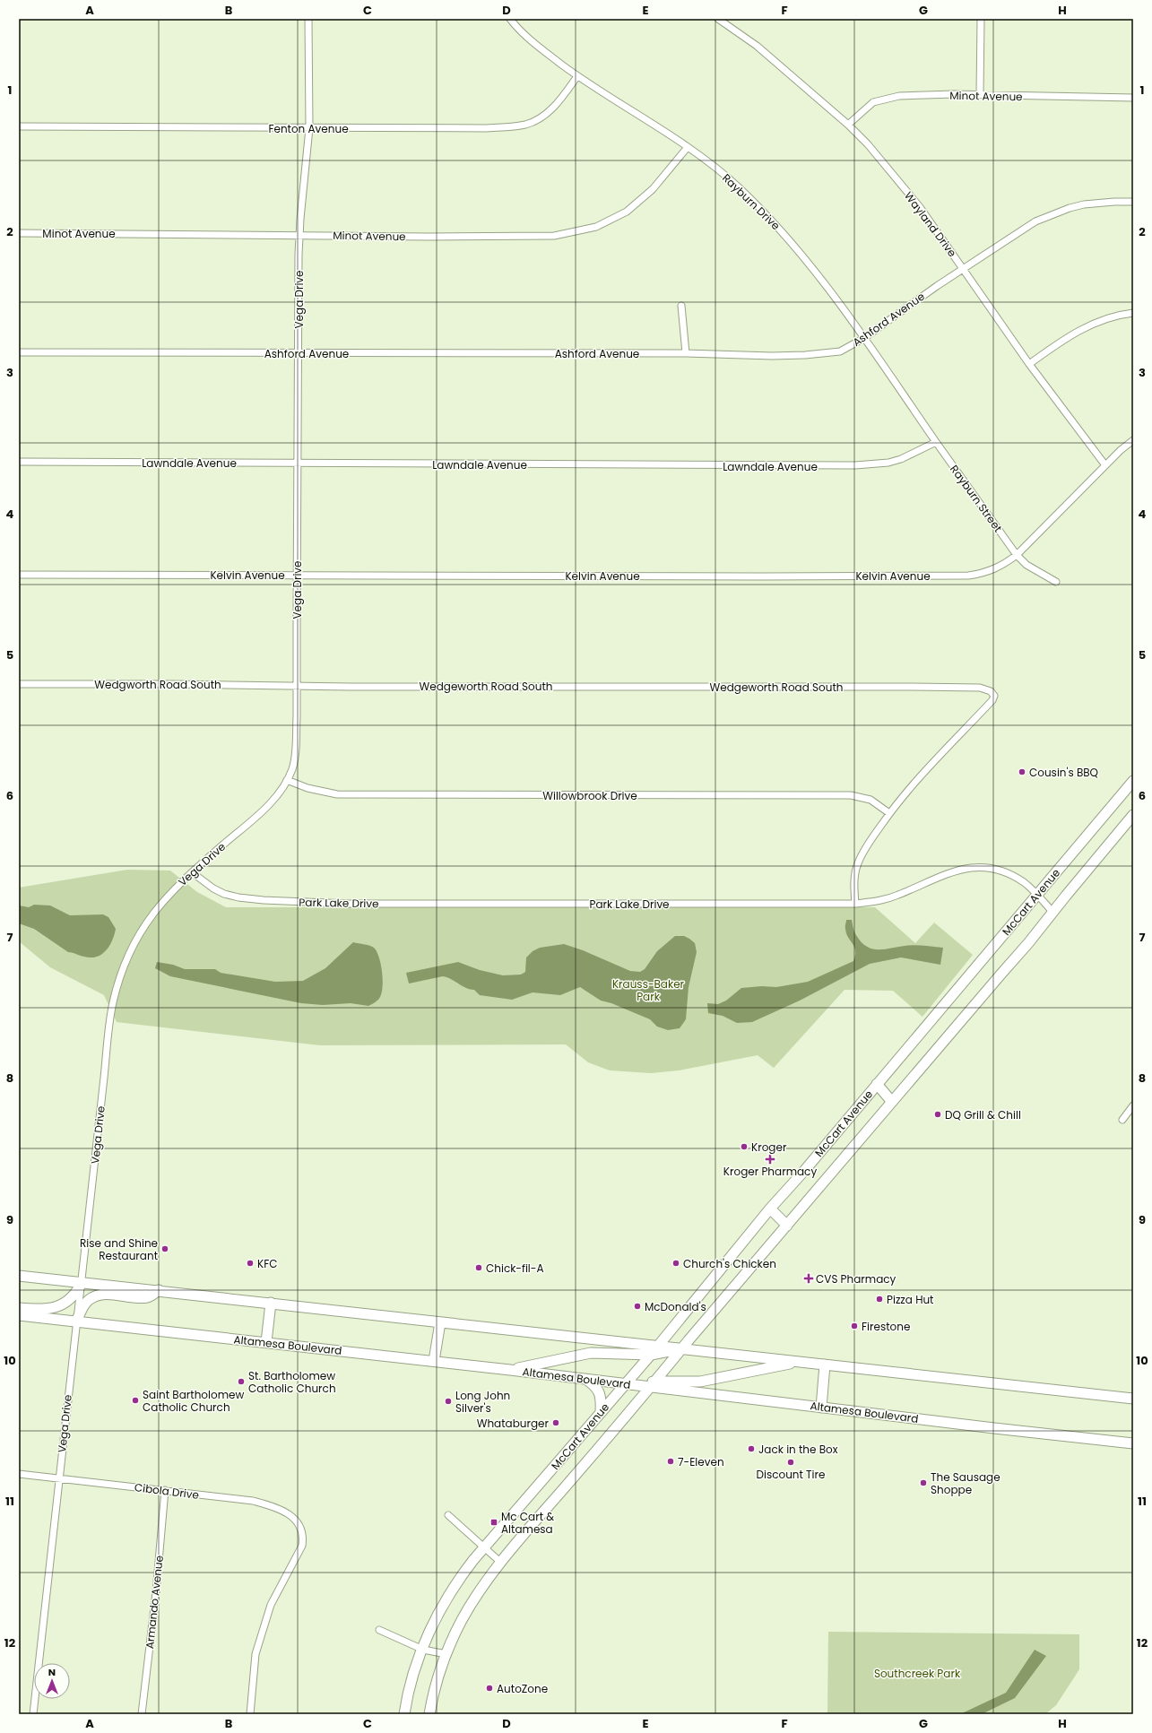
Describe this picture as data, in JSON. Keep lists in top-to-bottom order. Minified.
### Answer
{"streets":{"main road":["McCart Avenue","Altamesa Boulevard"],"street":["Minot Avenue","Fenton Avenue","Rayburn Drive","Wayland Drive","Vega Drive","Ashford Avenue","Lawndale Avenue","Rayburn Street","Kelvin Avenue","Wedgworth Road South","Wedgeworth Road South","Willowbrook Drive","Park Lake Drive","Cibola Drive","Armando Avenue"]},"crossings":[["Minot Avenue","Rayburn Drive"],["Minot Avenue","Wayland Drive"],["Minot Avenue","Vega Drive"],["Fenton Avenue","Rayburn Drive"],["Fenton Avenue","Vega Drive"],["Rayburn Drive","Ashford Avenue"],["Rayburn Drive","Lawndale Avenue"],["Rayburn Drive","Rayburn Street"],["Wayland Drive","Ashford Avenue"],["Wayland Drive","Kelvin Avenue"],["Vega Drive","Ashford Avenue"],["Vega Drive","Lawndale Avenue"],["Vega Drive","Kelvin Avenue"],["Vega Drive","Wedgworth Road South"],["Vega Drive","Wedgeworth Road South"],["Vega Drive","Willowbrook Drive"],["Vega Drive","Park Lake Drive"],["Vega Drive","Altamesa Boulevard"],["Vega Drive","Cibola Drive"],["Lawndale Avenue","Rayburn Street"],["Rayburn Street","Kelvin Avenue"],["Wedgworth Road South","Wedgeworth Road South"],["Wedgeworth Road South","Willowbrook Drive"],["Wedgeworth Road South","Park Lake Drive"],["McCart Avenue","Park Lake Drive"],["McCart Avenue","Altamesa Boulevard"],["Cibola Drive","Armando Avenue"]],"parks":["Krauss-Baker Park","Southcreek Park"],"places":{"other":["Cousin's BBQ","DQ Grill & Chill","Kroger","Rise and Shine Restaurant","KFC","Church's Chicken","Chick-fil-A","Pizza Hut","McDonald's","Firestone","St. Bartholomew Catholic Church","Saint Bartholomew Catholic Church","Long John Silver's","Whataburger","Jack in the Box","7-Eleven","Discount Tire","The Sausage Shoppe","AutoZone"],"health":["Kroger Pharmacy","CVS Pharmacy"],"transit":["Mc Cart & Altamesa"]},"north":"top","grid":{"columns":["A","B","C","D","E","F","G","H"],"rows":["1","2","3","4","5","6","7","8","9","10","11","12"]}}
